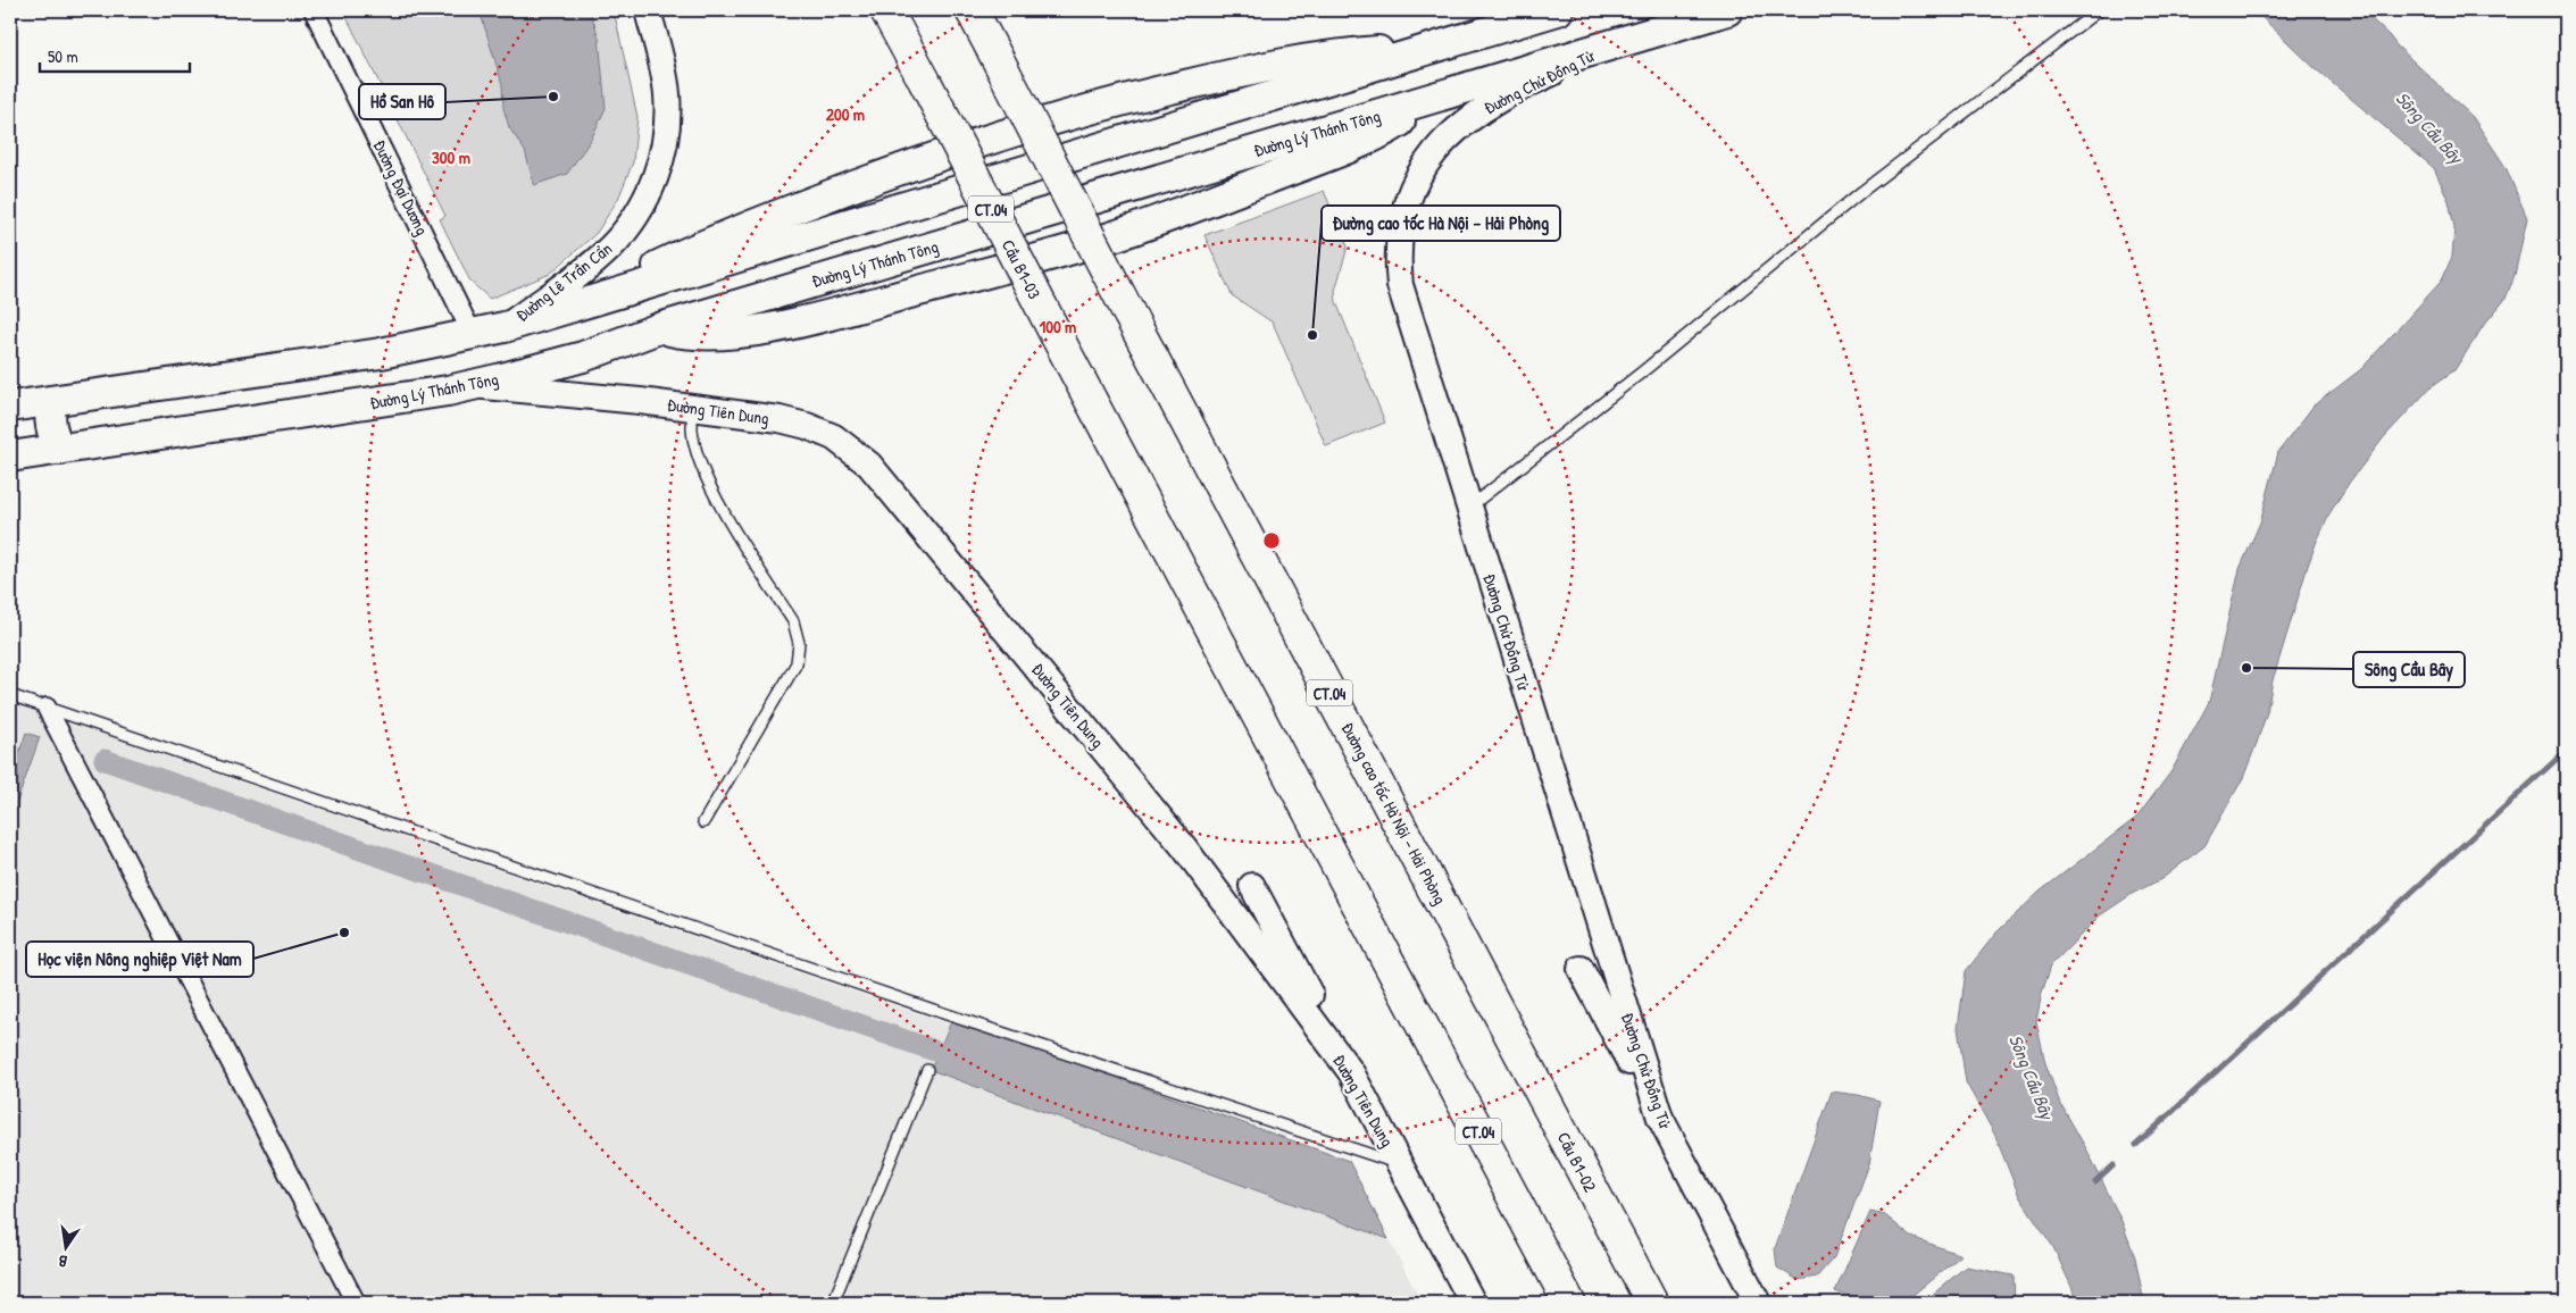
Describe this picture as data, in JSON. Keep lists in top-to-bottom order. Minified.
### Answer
{"streets":{"highway":["CT.04","Cầu B1-03","Đường cao tốc Hà Nội – Hải Phòng","Cầu B1-02"],"main road":["Đường Chử Đồng Tử","Đường Lý Thánh Tông","Đường Lê Trần Cẩn","Đường Tiên Dung"],"street":["Đường Đại Dương"]},"crossings":[["Đường Chử Đồng Tử","Đường Lý Thánh Tông"],["Đường Lý Thánh Tông","Đường Tiên Dung"],["Đường cao tốc Hà Nội – Hải Phòng","Cầu B1-02"]],"water":["Sông Cầu Bây"],"places":["Hồ San Hô","Đường cao tốc Hà Nội – Hải Phòng","Sông Cầu Bây","Học viện Nông nghiệp Việt Nam"],"scale_bar":"50 m","north":"bottom","rings":["200 m","300 m","100 m"]}
